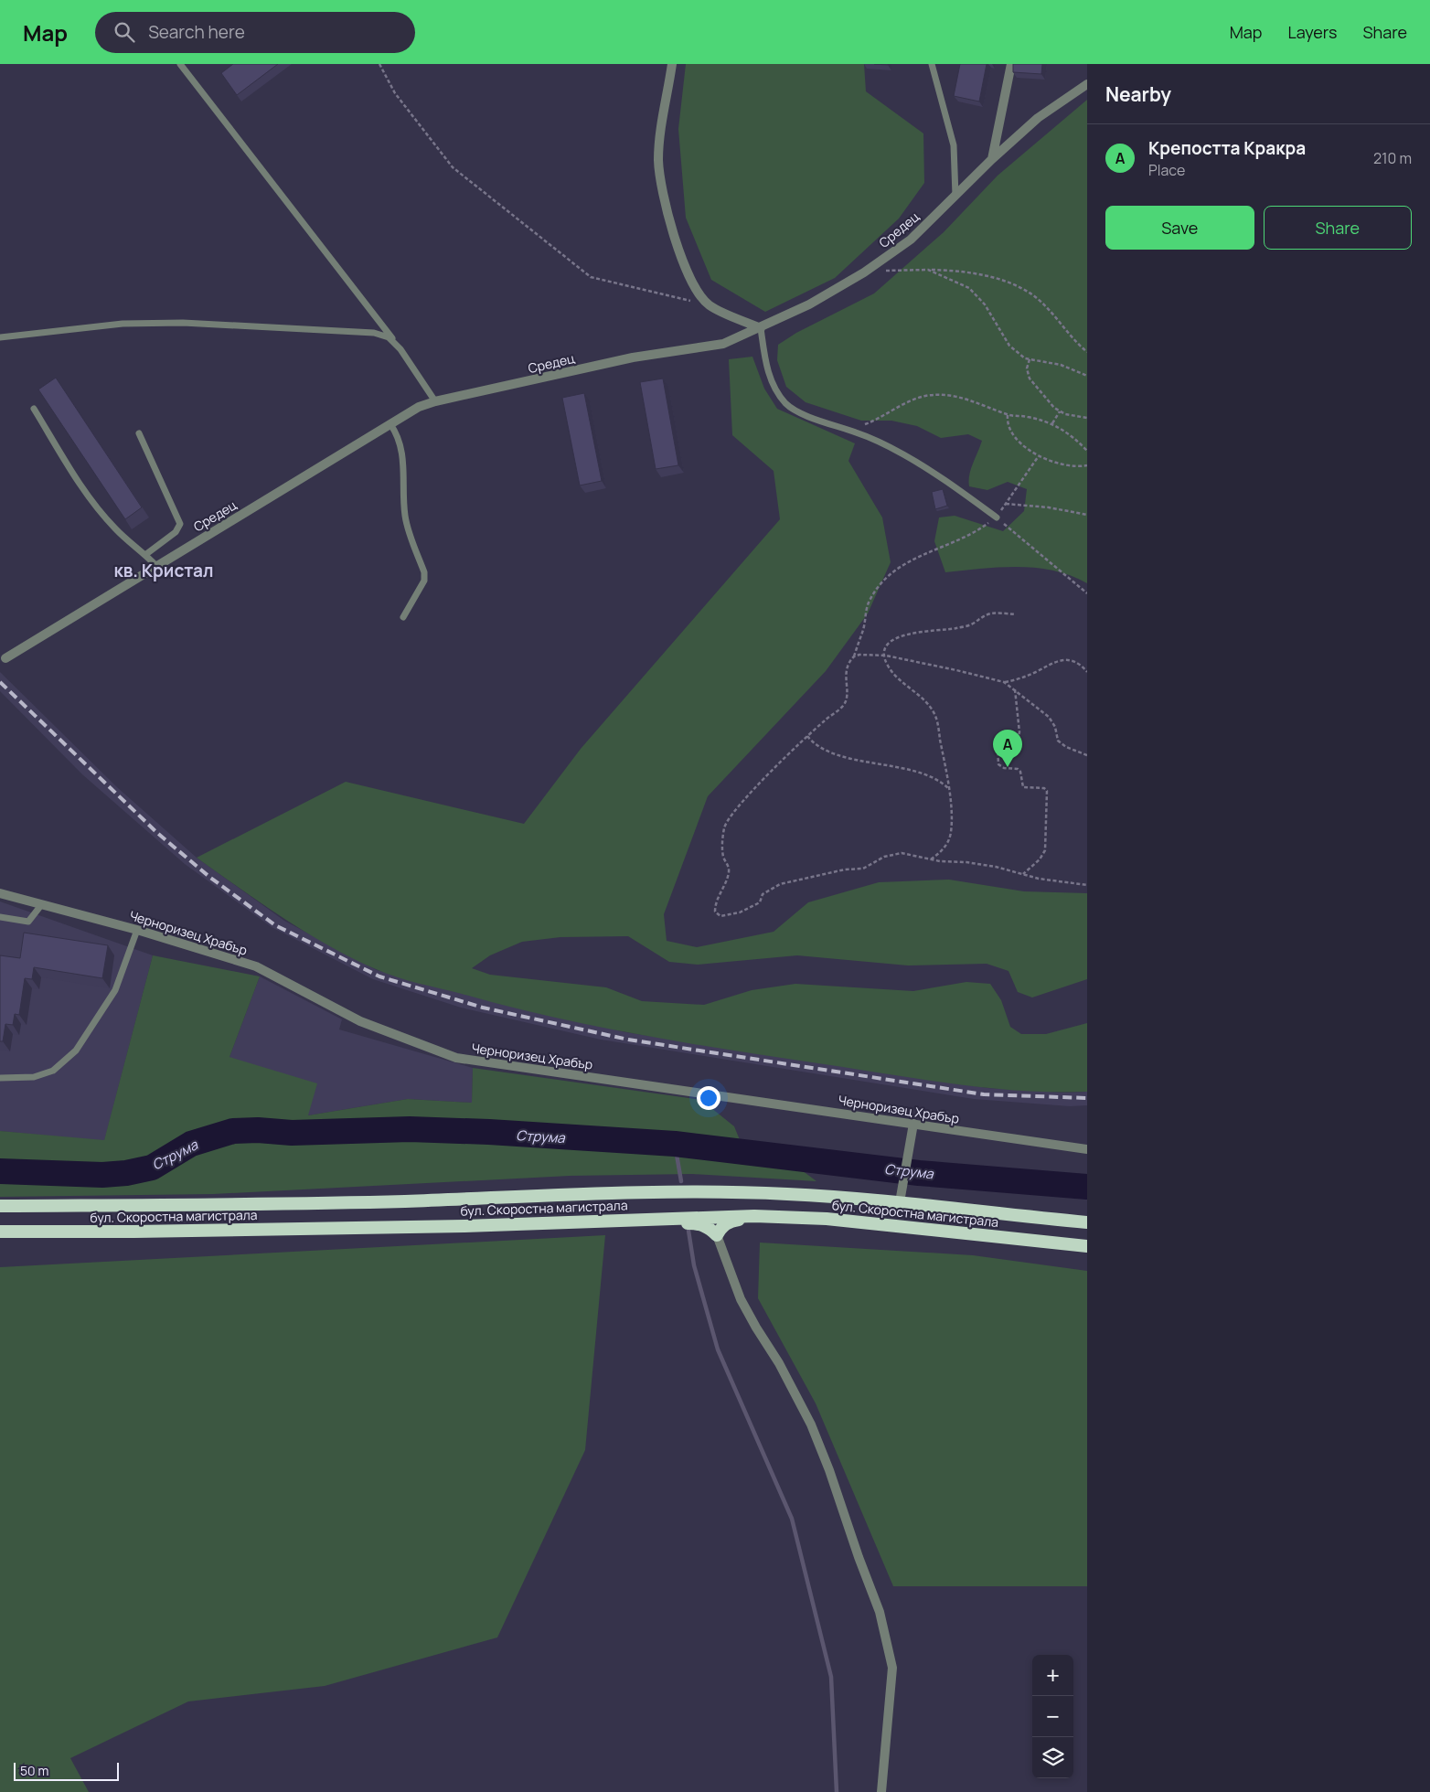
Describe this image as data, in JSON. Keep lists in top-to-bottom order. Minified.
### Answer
{"streets":{"highway":["бул. Скоростна магистрала"],"street":["Средец","Черноризец Храбър"]},"districts":["кв. Кристал"],"water":["Струма"],"scale_bar":"50 m","page":{"header":"Map","search":"Search here","nav":["Map","Layers","Share"],"heading":"Nearby","list":[{"mark":"A","name":"Крепостта Кракра","note":"Place","value":"210 m"}],"buttons":["Save","Share"],"pins":"A","map_buttons":["+","−"],"scale":"50 m"}}
